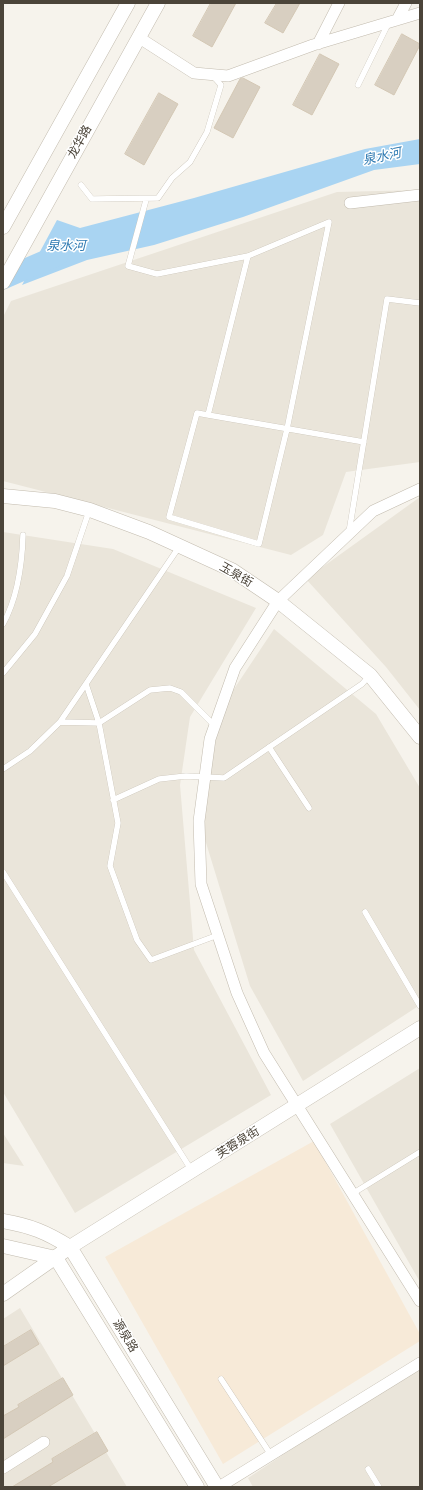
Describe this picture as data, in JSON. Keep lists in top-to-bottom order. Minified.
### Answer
{"streets":{"street":["龙华路","玉泉街","芙蓉泉街","源泉路"]},"crossings":[["芙蓉泉街","源泉路"]],"water":["泉水河"]}
